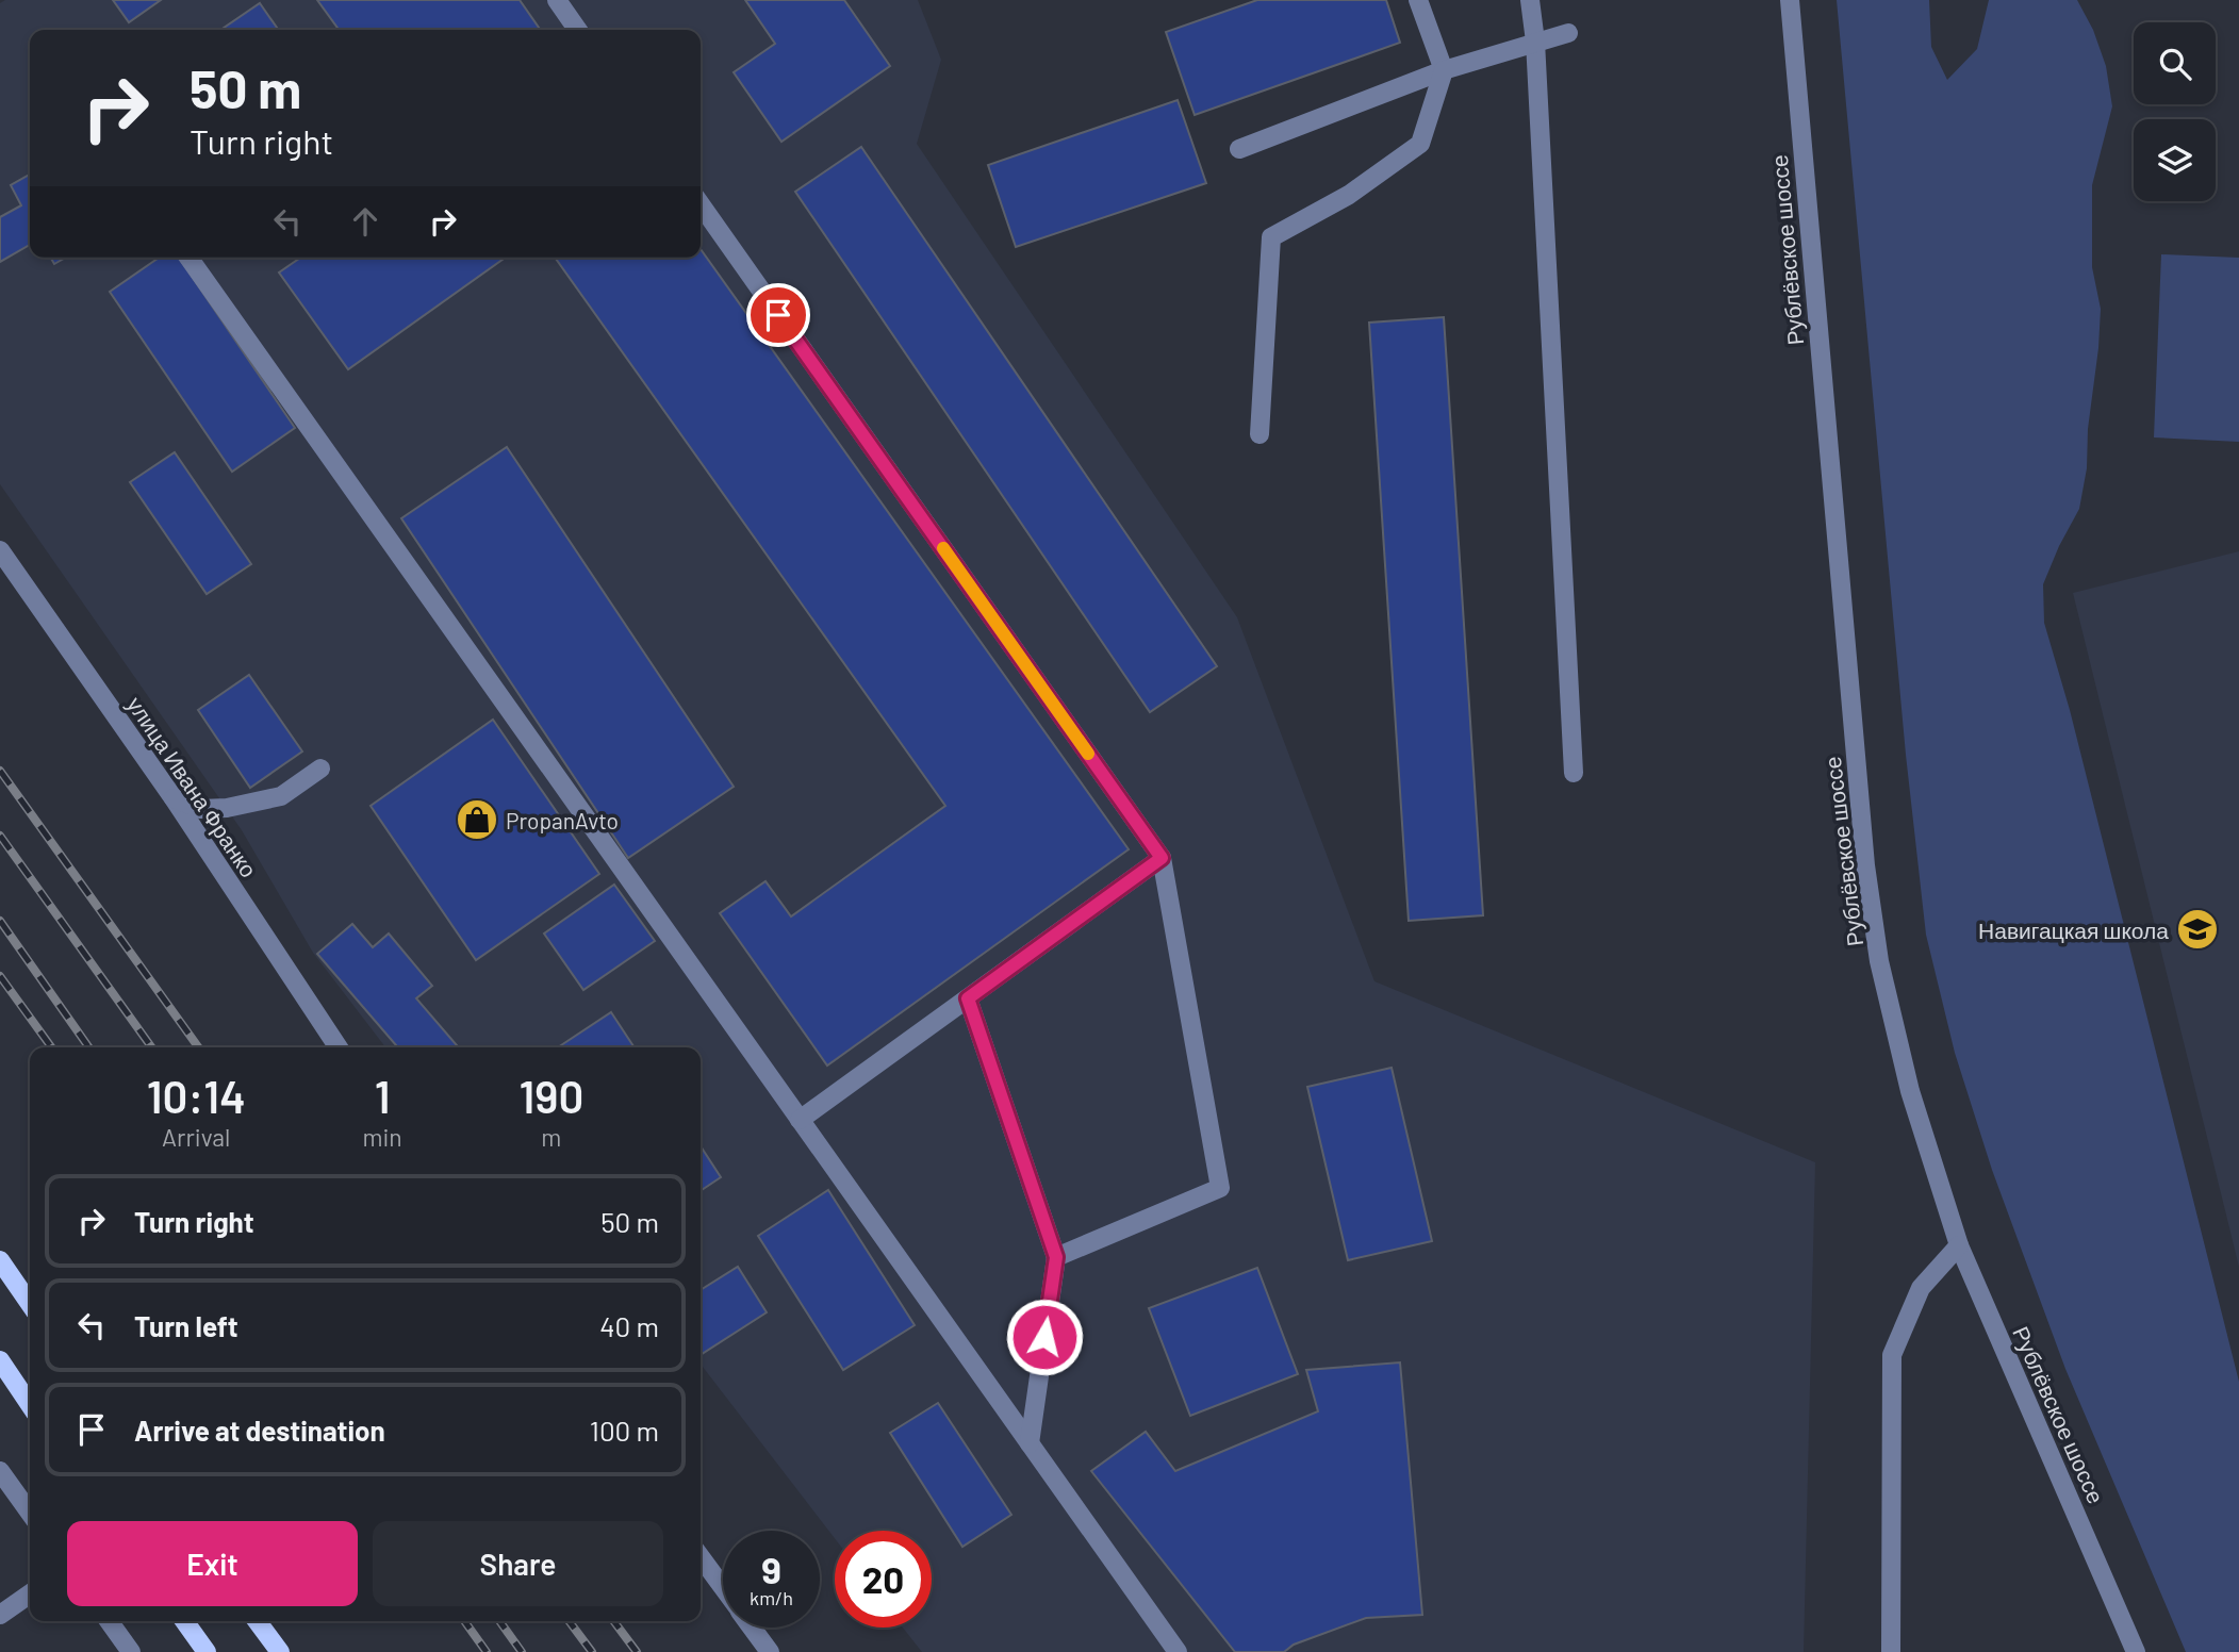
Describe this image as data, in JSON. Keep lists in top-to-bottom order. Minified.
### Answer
{"streets":{"street":["Рублёвское шоссе","улица Ивана Франко"]},"places":{"shop":["PropanAvto"],"school or university":["Навигацкая школа"]},"page":{"turn":["50 m","Turn right"],"eta":["10:14","Arrival","1","min","190","m"],"list":[{"name":"Turn right","value":"50 m"},{"name":"Turn left","value":"40 m"},{"name":"Arrive at destination","value":"100 m"}],"buttons":["Exit","Share"],"speed":"9 km/h","limit":"20"}}
